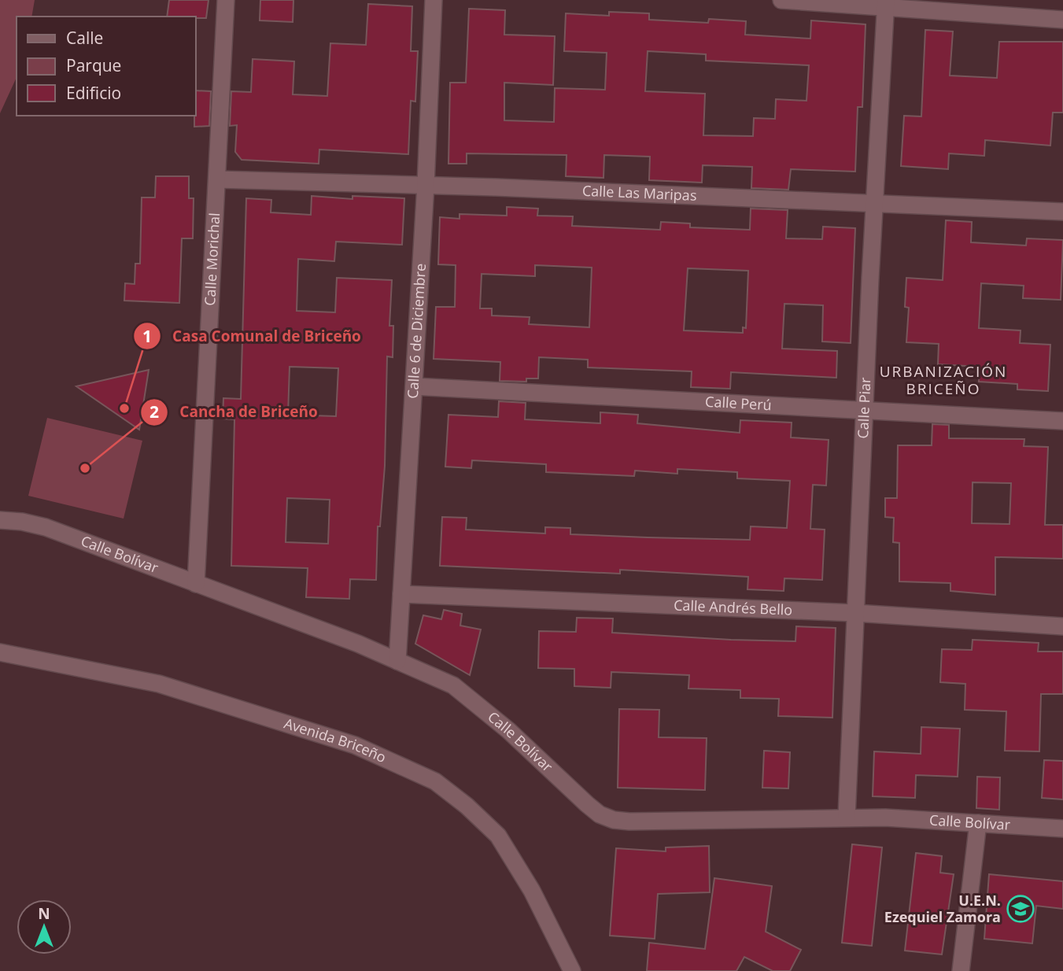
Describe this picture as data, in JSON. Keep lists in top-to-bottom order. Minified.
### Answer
{"streets":{"street":["Calle Las Maripas","Calle Morichal","Calle 6 de Diciembre","Calle Perú","Calle Piar","Calle Bolívar","Calle Andrés Bello","Avenida Briceño"]},"crossings":[["Calle Las Maripas","Calle Morichal"],["Calle Las Maripas","Calle 6 de Diciembre"],["Calle Las Maripas","Calle Piar"],["Calle Morichal","Calle Bolívar"],["Calle 6 de Diciembre","Calle Perú"],["Calle 6 de Diciembre","Calle Bolívar"],["Calle 6 de Diciembre","Calle Andrés Bello"],["Calle Perú","Calle Piar"],["Calle Piar","Calle Bolívar"],["Calle Piar","Calle Andrés Bello"]],"districts":["URBANIZACIÓN BRICEÑO"],"places":{"other":["Casa Comunal de Briceño","Cancha de Briceño"],"school or university":["U.E.N. Ezequiel Zamora"]},"legend":["Calle","Parque","Edificio"],"north":"top"}
